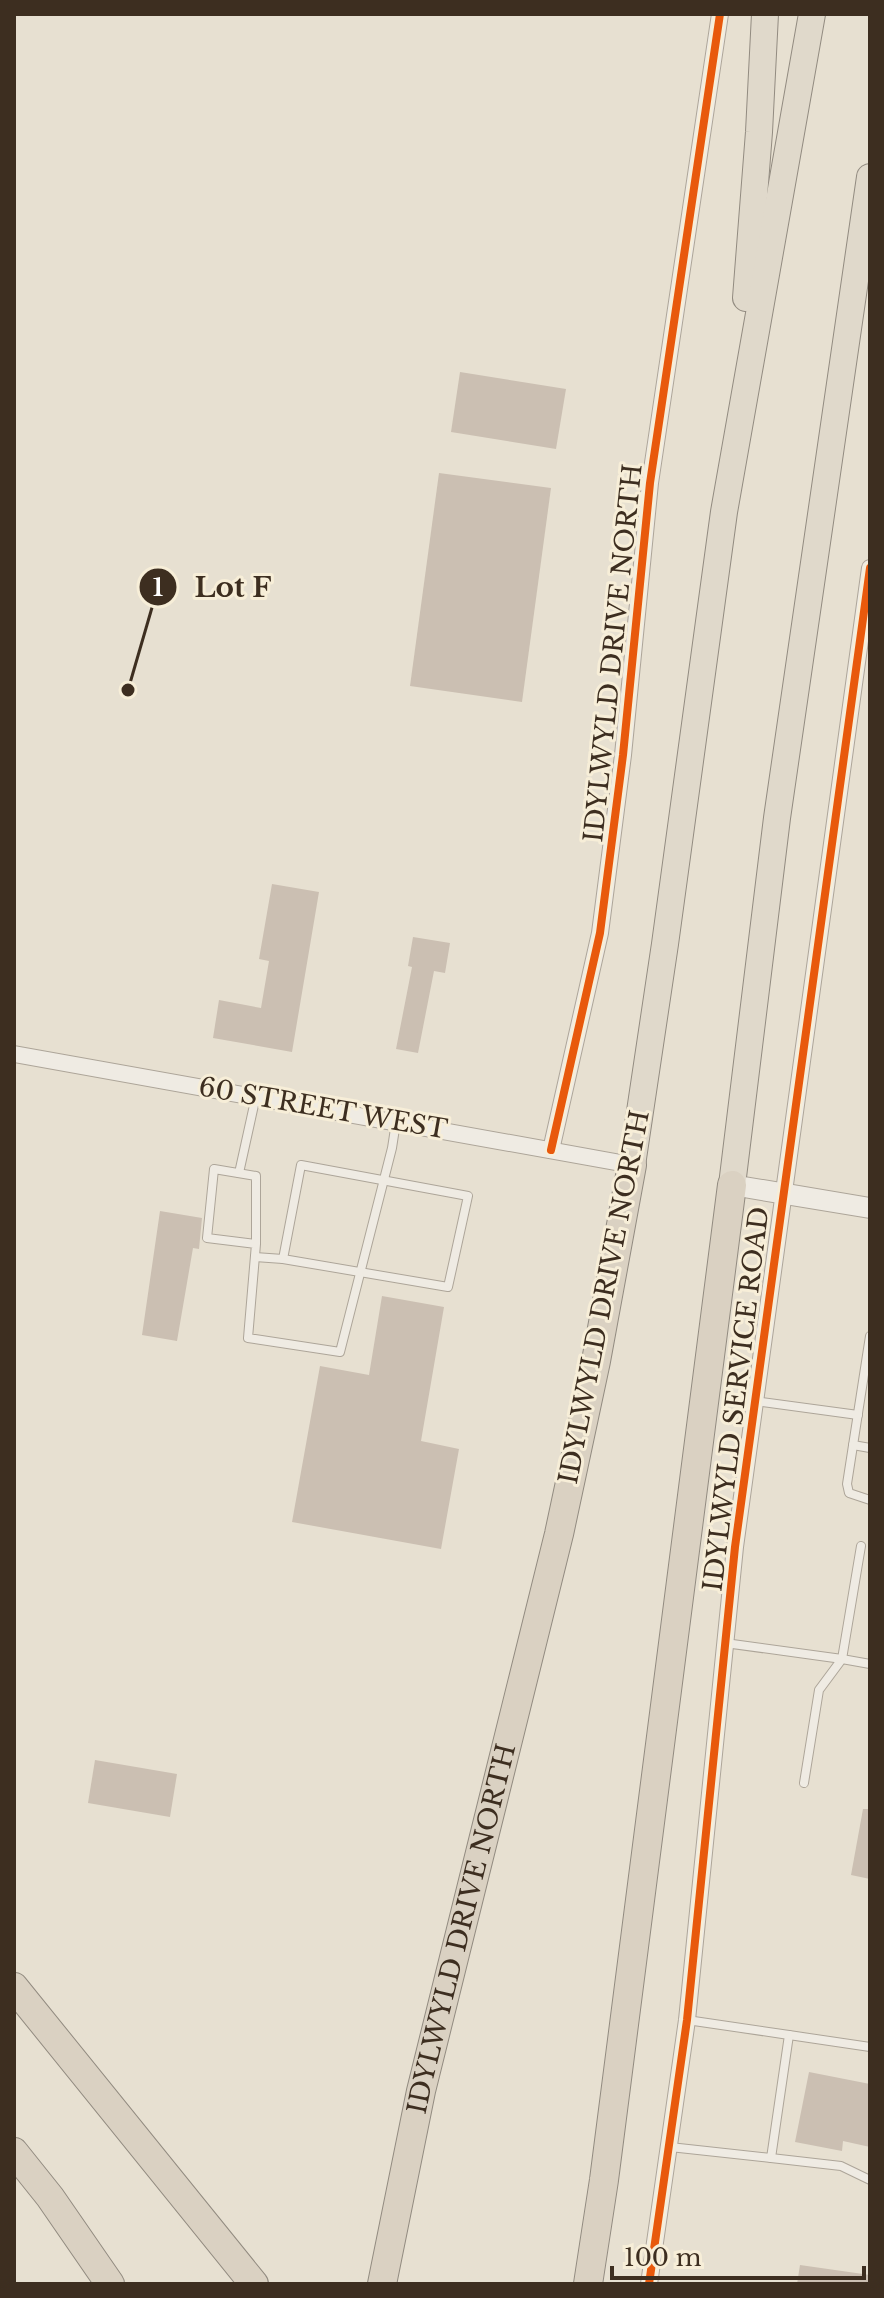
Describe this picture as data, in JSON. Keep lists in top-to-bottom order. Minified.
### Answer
{"streets":{"highway":["IDYLWYLD DRIVE NORTH"],"street":["60 STREET WEST","IDYLWYLD SERVICE ROAD"]},"crossings":[["IDYLWYLD DRIVE NORTH","60 STREET WEST"]],"places":["Lot F"],"scale_bar":"100 m"}
